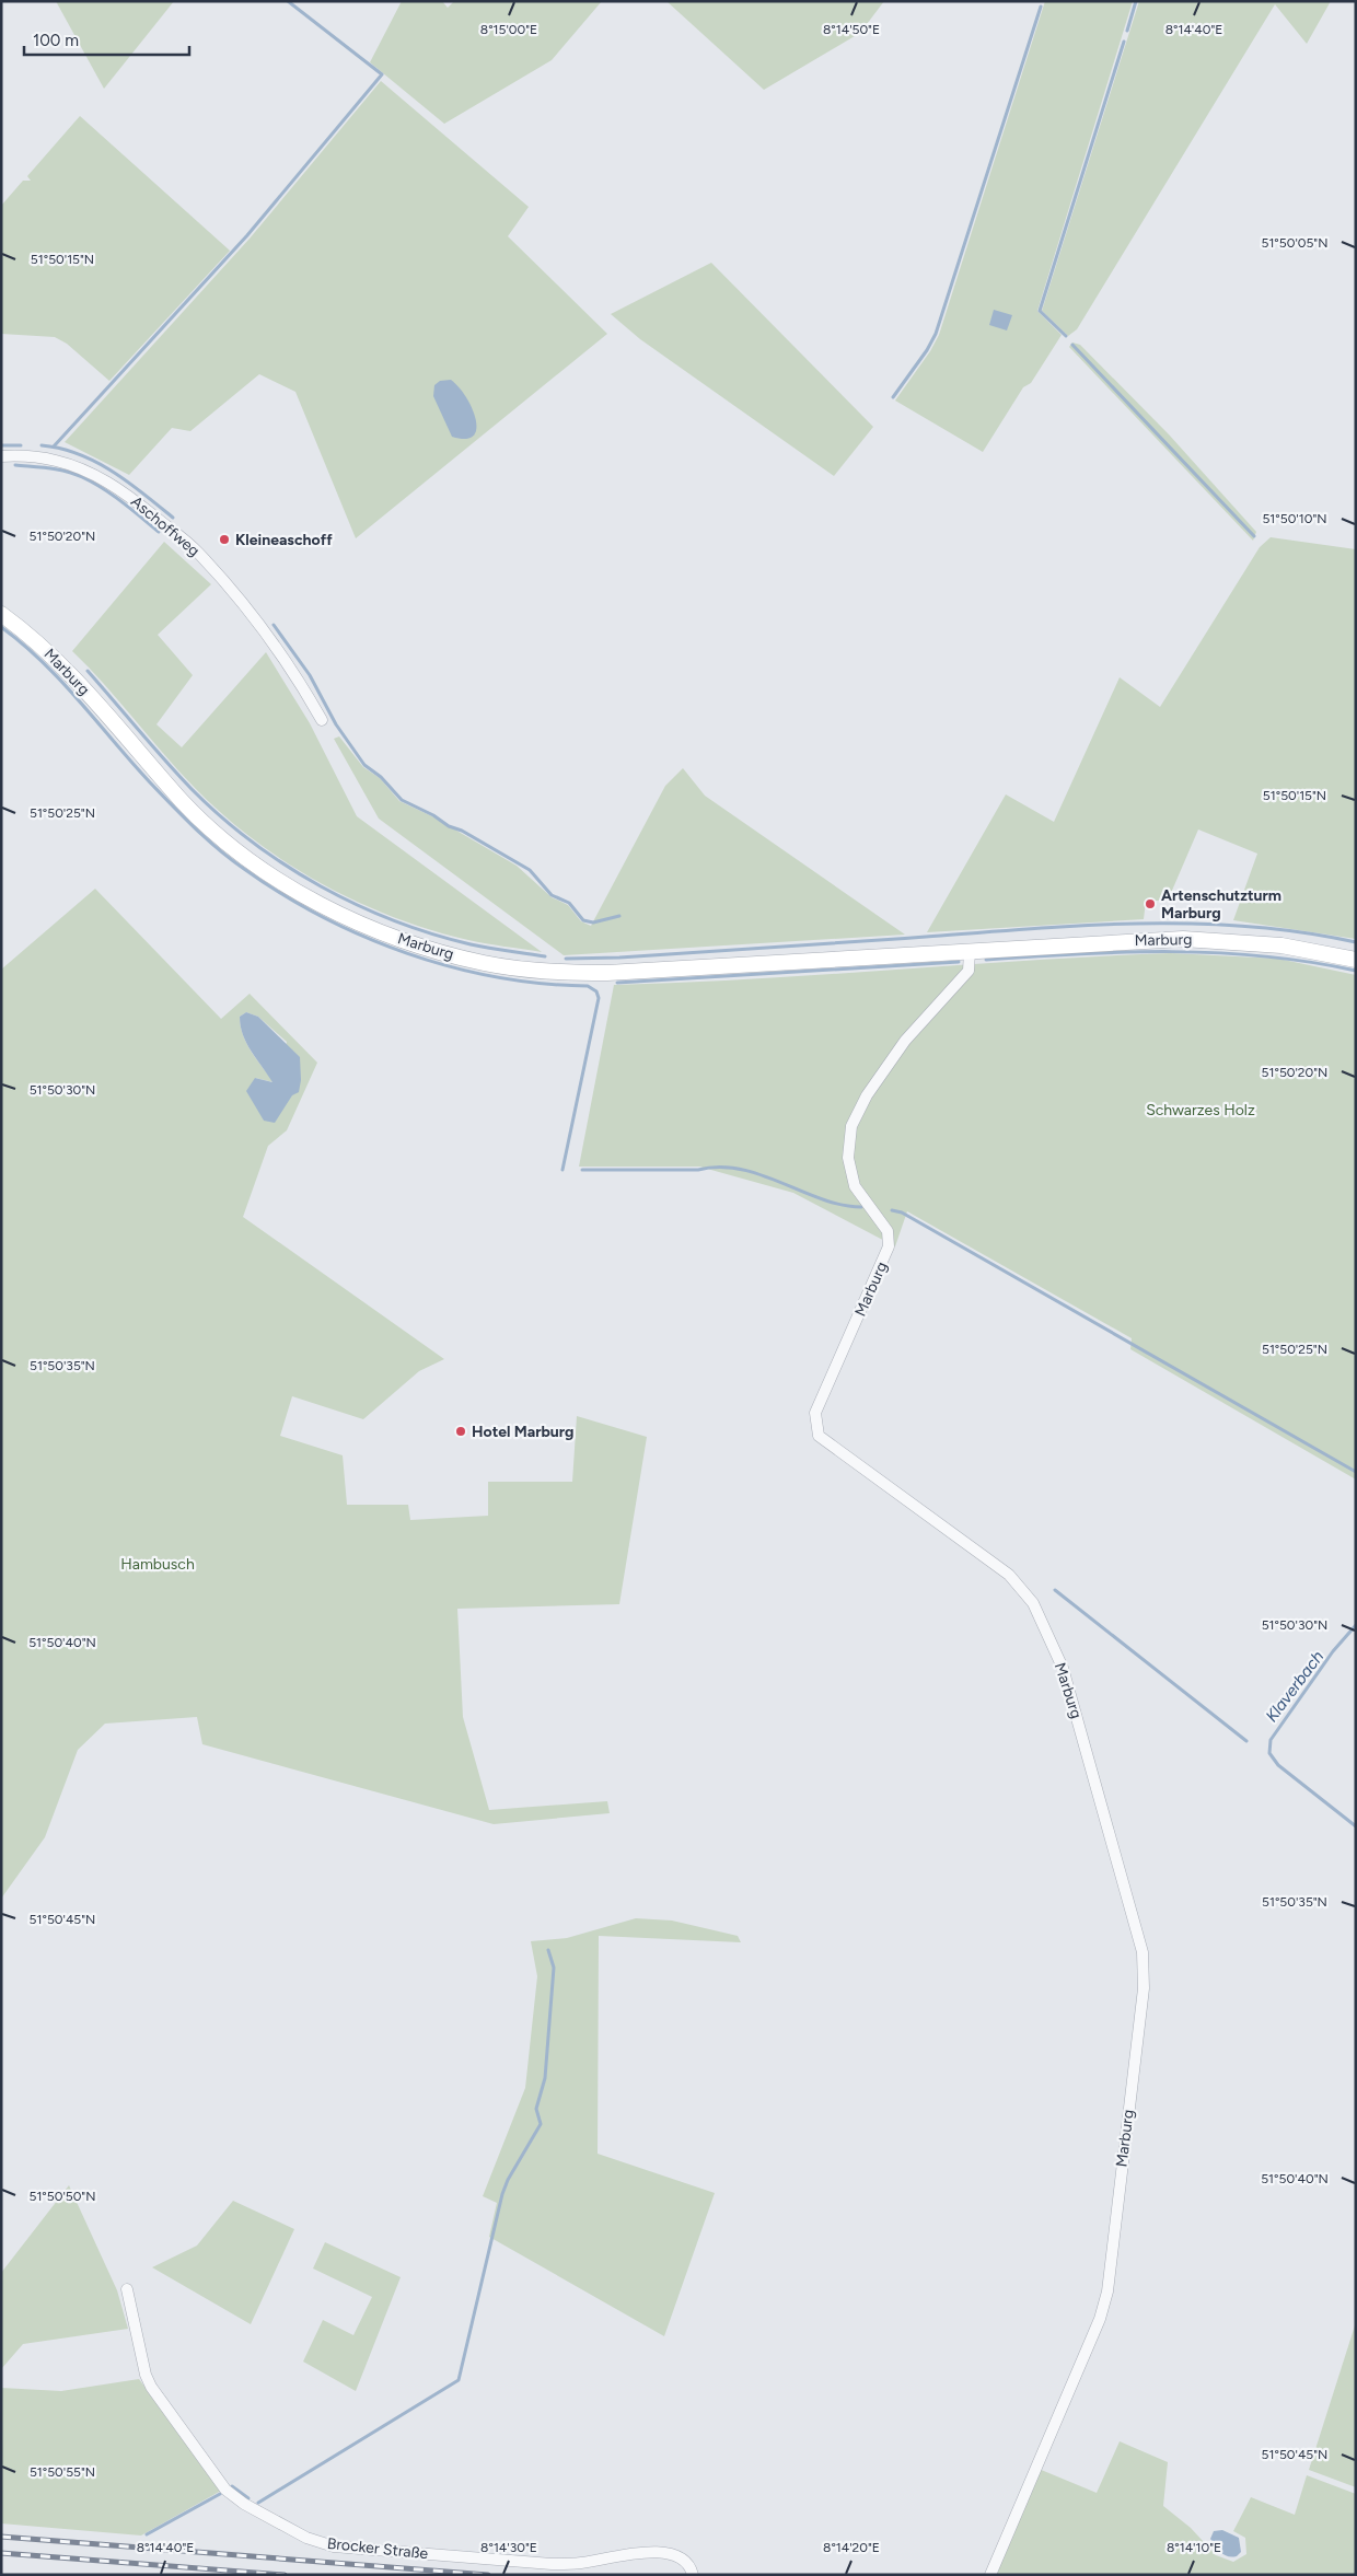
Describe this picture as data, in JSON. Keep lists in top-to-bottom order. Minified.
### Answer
{"streets":{"street":["Aschoffweg","Marburg","Brocker Straße"]},"water":["Klaverbach"],"parks":["Schwarzes Holz","Hambusch"],"places":["Kleineaschoff","Artenschutzturm Marburg","Hotel Marburg"],"scale_bar":"100 m","coordinates":["8°15'00\"E","8°14'50\"E","8°14'40\"E","51°50'05\"N","51°50'15\"N","51°50'10\"N","51°50'20\"N","51°50'25\"N","51°50'30\"N","51°50'35\"N","51°50'40\"N","51°50'45\"N","51°50'50\"N","51°50'55\"N","8°14'30\"E","8°14'20\"E","8°14'10\"E"]}
